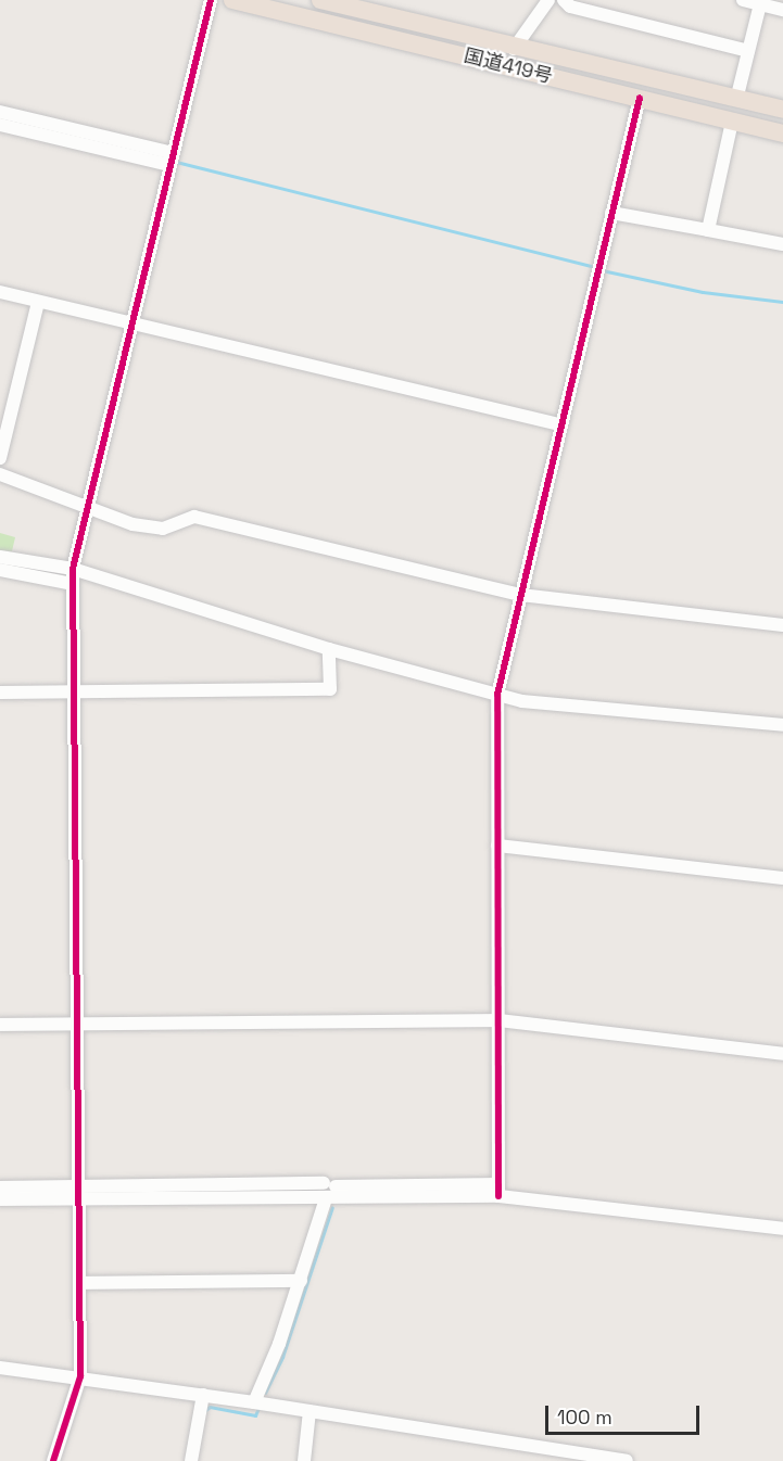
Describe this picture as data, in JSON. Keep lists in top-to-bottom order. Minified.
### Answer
{"streets":{"highway":["国道419号"]},"scale_bar":"100 m"}
